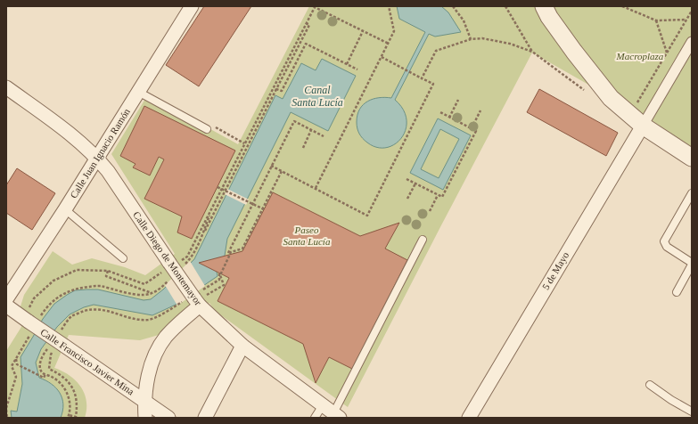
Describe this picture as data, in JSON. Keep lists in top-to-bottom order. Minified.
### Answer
{"streets":{"street":["Calle Juan Ignacio Ramón","Calle Diego de Montemayor","5 de Mayo","Calle Francisco Javier Mina"]},"crossings":[["Calle Juan Ignacio Ramón","Calle Diego de Montemayor"]],"water":["Canal Santa Lucía"],"parks":["Macroplaza","Paseo Santa Lucía"]}
